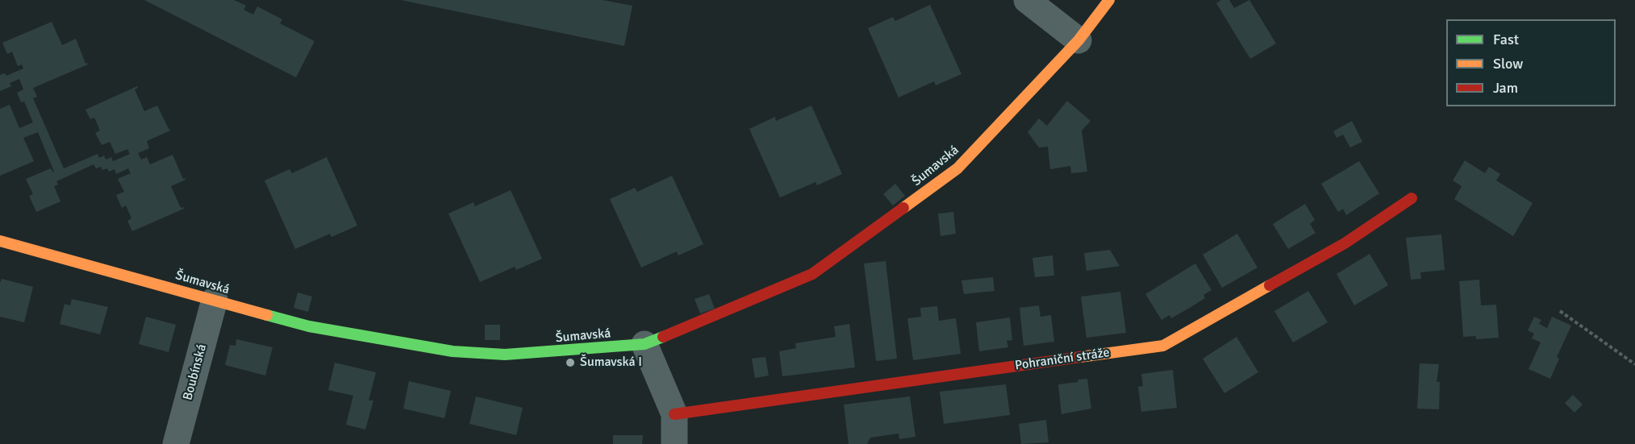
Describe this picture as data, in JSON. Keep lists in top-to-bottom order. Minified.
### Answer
{"streets":{"street":["Šumavská","Pohraniční stráže","Boubínská"]},"crossings":[["Šumavská","Boubínská"]],"places":["Šumavská I"],"legend":["Fast","Slow","Jam"]}
